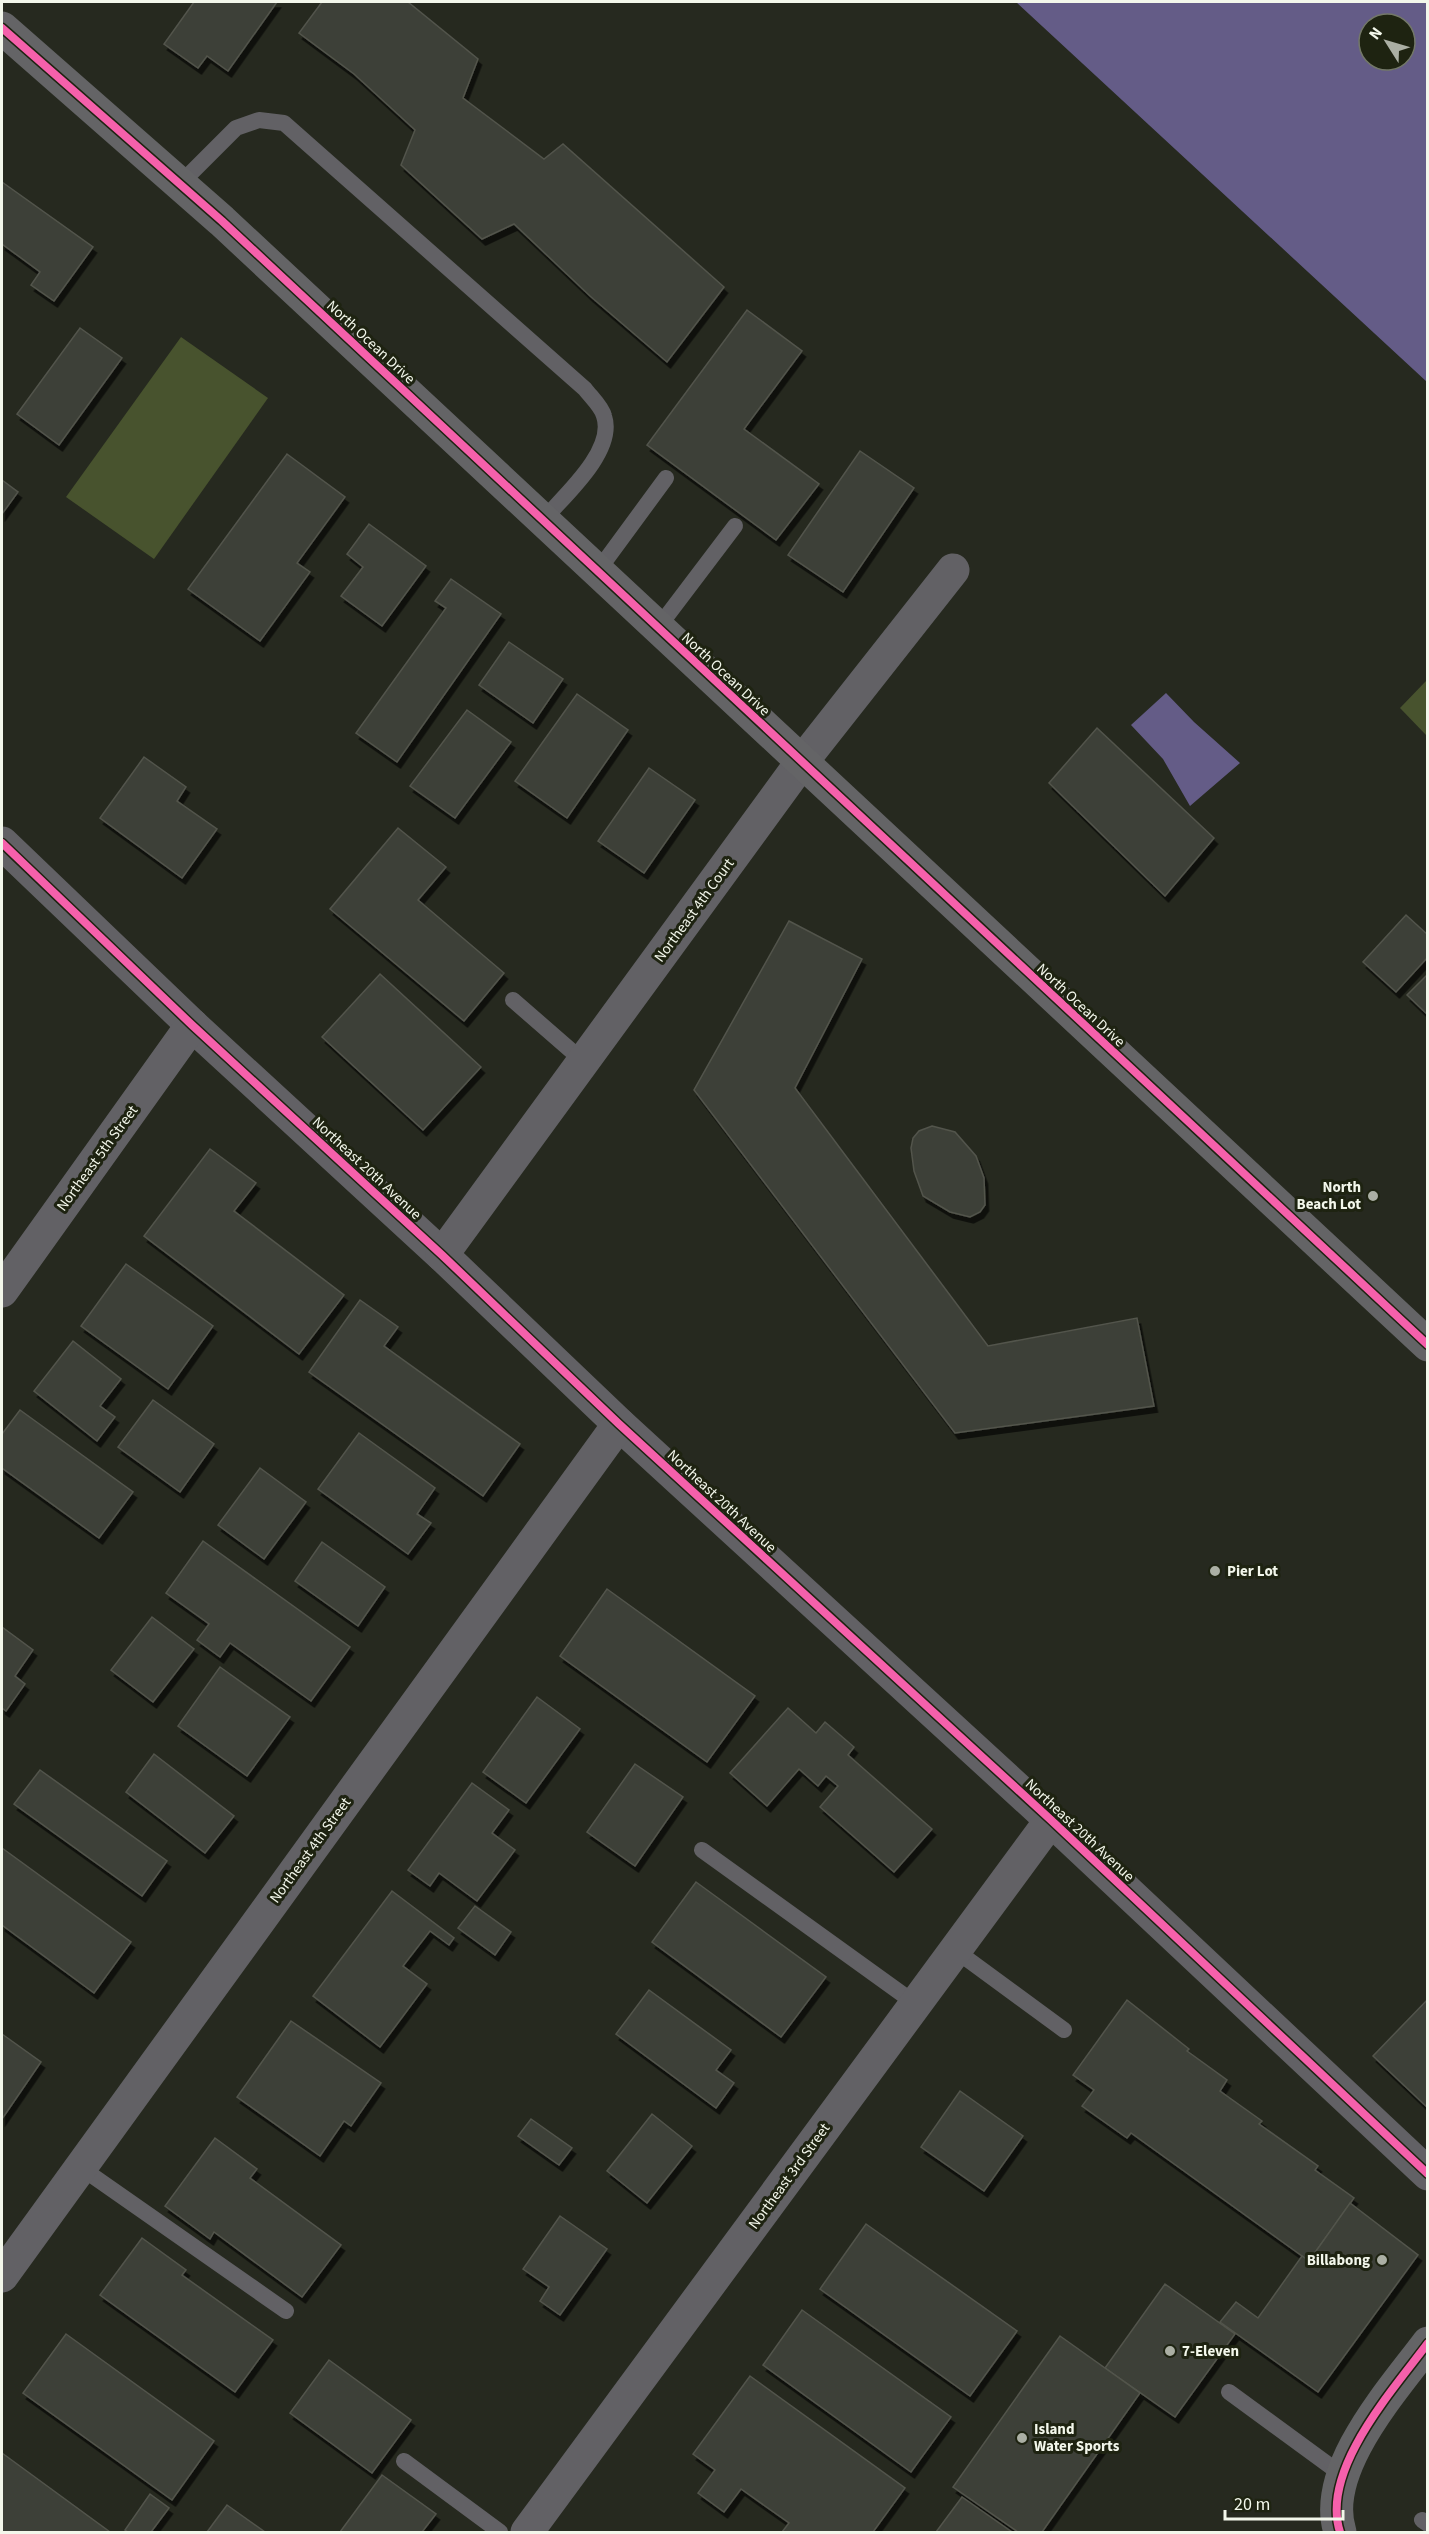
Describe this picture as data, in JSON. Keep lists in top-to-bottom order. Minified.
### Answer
{"streets":{"main road":["North Ocean Drive"],"street":["Northeast 4th Court","Northeast 5th Street","Northeast 20th Avenue","Northeast 4th Street","Northeast 3rd Street"]},"crossings":[["North Ocean Drive","Northeast 4th Court"],["Northeast 4th Court","Northeast 20th Avenue"],["Northeast 5th Street","Northeast 20th Avenue"],["Northeast 20th Avenue","Northeast 4th Street"],["Northeast 20th Avenue","Northeast 3rd Street"]],"places":["North Beach Lot","Pier Lot","Billabong","7-Eleven","Island Water Sports"],"scale_bar":"20 m","north":"top left"}
